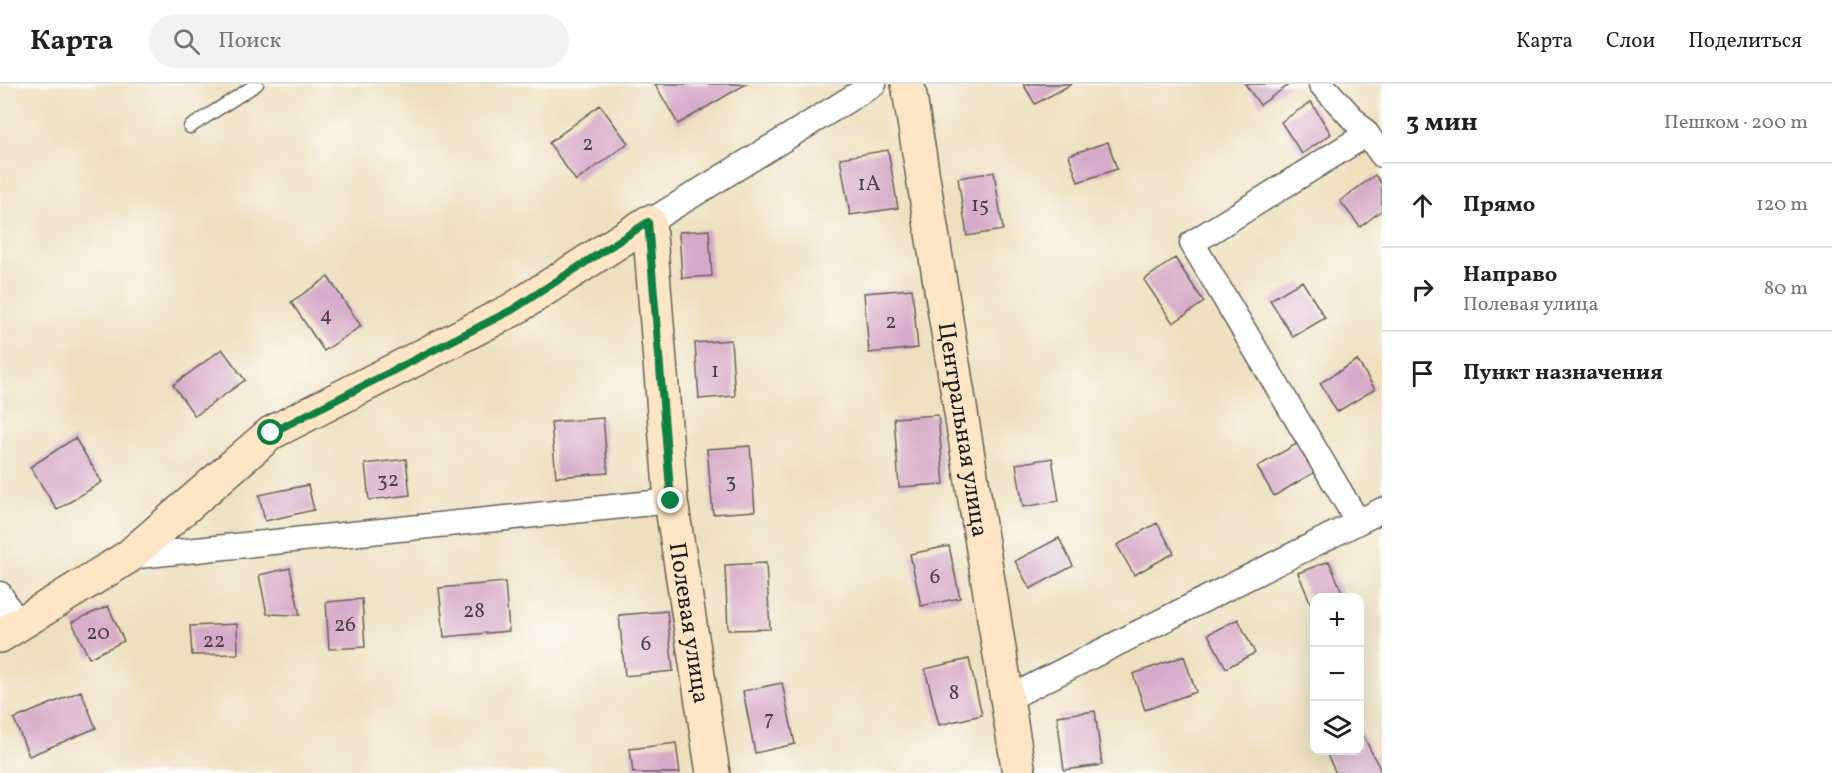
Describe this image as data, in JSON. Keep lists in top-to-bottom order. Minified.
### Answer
{"streets":{"street":["Центральная улица","Полевая улица"]},"house_numbers":["2","1А","15","4","2","1","32","3","6","28","26","20","22","6","8","7"],"page":{"header":"Карта","search":"Поиск","nav":["Карта","Слои","Поделиться"],"heading":["3 мин","Пешком · 200 m"],"list":[["Прямо","120 m"],["Направо","Полевая улица","80 m"],"Пункт назначения"],"map_buttons":["+","−"]}}
